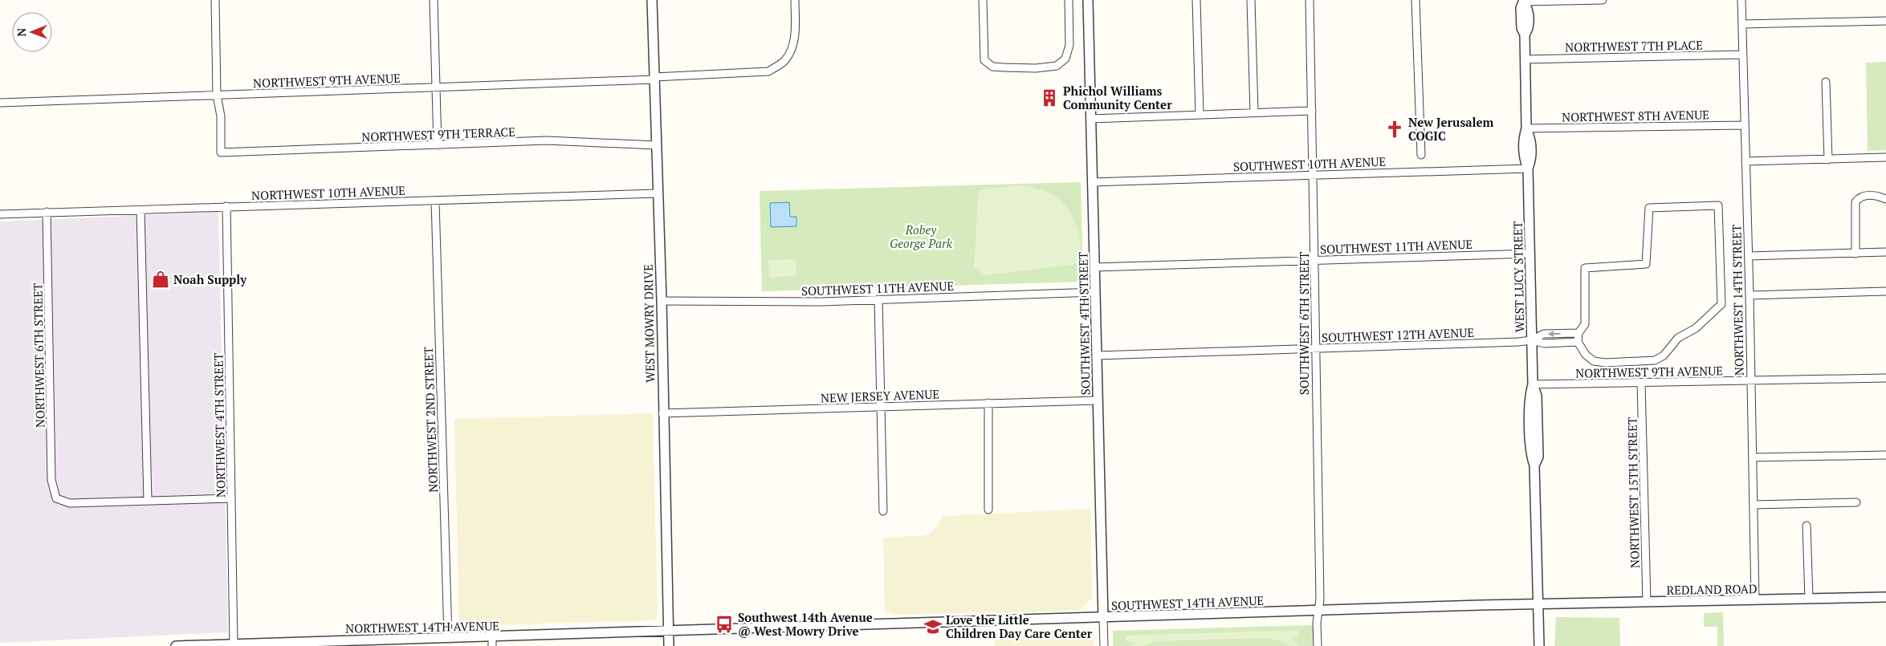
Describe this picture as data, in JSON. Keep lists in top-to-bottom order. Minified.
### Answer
{"streets":{"street":["NORTHWEST 7TH PLACE","NORTHWEST 9TH AVENUE","NORTHWEST 8TH AVENUE","NORTHWEST 9TH TERRACE","SOUTHWEST 10TH AVENUE","NORTHWEST 10TH AVENUE","SOUTHWEST 11TH AVENUE","WEST LUCY STREET","NORTHWEST 14TH STREET","WEST MOWRY DRIVE","SOUTHWEST 4TH STREET","SOUTHWEST 6TH STREET","SOUTHWEST 12TH AVENUE","NORTHWEST 6TH STREET","NEW JERSEY AVENUE","NORTHWEST 2ND STREET","NORTHWEST 4TH STREET","NORTHWEST 15TH STREET","REDLAND ROAD","SOUTHWEST 14TH AVENUE","NORTHWEST 14TH AVENUE"]},"crossings":[["NORTHWEST 7TH PLACE","WEST LUCY STREET"],["NORTHWEST 7TH PLACE","NORTHWEST 14TH STREET"],["NORTHWEST 9TH AVENUE","NORTHWEST 9TH TERRACE"],["NORTHWEST 9TH AVENUE","WEST LUCY STREET"],["NORTHWEST 9TH AVENUE","NORTHWEST 14TH STREET"],["NORTHWEST 9TH AVENUE","WEST MOWRY DRIVE"],["NORTHWEST 9TH AVENUE","NORTHWEST 15TH STREET"],["NORTHWEST 8TH AVENUE","WEST LUCY STREET"],["NORTHWEST 8TH AVENUE","NORTHWEST 14TH STREET"],["NORTHWEST 9TH TERRACE","WEST MOWRY DRIVE"],["SOUTHWEST 10TH AVENUE","WEST LUCY STREET"],["SOUTHWEST 10TH AVENUE","SOUTHWEST 4TH STREET"],["SOUTHWEST 10TH AVENUE","SOUTHWEST 6TH STREET"],["NORTHWEST 10TH AVENUE","WEST MOWRY DRIVE"],["NORTHWEST 10TH AVENUE","NORTHWEST 6TH STREET"],["NORTHWEST 10TH AVENUE","NORTHWEST 2ND STREET"],["NORTHWEST 10TH AVENUE","NORTHWEST 4TH STREET"],["SOUTHWEST 11TH AVENUE","WEST LUCY STREET"],["SOUTHWEST 11TH AVENUE","WEST MOWRY DRIVE"],["SOUTHWEST 11TH AVENUE","SOUTHWEST 4TH STREET"],["SOUTHWEST 11TH AVENUE","SOUTHWEST 6TH STREET"],["WEST LUCY STREET","SOUTHWEST 12TH AVENUE"],["WEST LUCY STREET","REDLAND ROAD"],["WEST LUCY STREET","SOUTHWEST 14TH AVENUE"],["NORTHWEST 14TH STREET","REDLAND ROAD"],["WEST MOWRY DRIVE","NEW JERSEY AVENUE"],["WEST MOWRY DRIVE","SOUTHWEST 14TH AVENUE"],["WEST MOWRY DRIVE","NORTHWEST 14TH AVENUE"],["SOUTHWEST 4TH STREET","SOUTHWEST 12TH AVENUE"],["SOUTHWEST 4TH STREET","NEW JERSEY AVENUE"],["SOUTHWEST 4TH STREET","SOUTHWEST 14TH AVENUE"],["SOUTHWEST 6TH STREET","SOUTHWEST 12TH AVENUE"],["SOUTHWEST 6TH STREET","SOUTHWEST 14TH AVENUE"],["NORTHWEST 2ND STREET","NORTHWEST 14TH AVENUE"],["NORTHWEST 4TH STREET","NORTHWEST 14TH AVENUE"],["NORTHWEST 15TH STREET","REDLAND ROAD"],["REDLAND ROAD","SOUTHWEST 14TH AVENUE"],["SOUTHWEST 14TH AVENUE","NORTHWEST 14TH AVENUE"]],"parks":["Robey George Park"],"places":{"building":["Phichol Williams Community Center"],"church":["New Jerusalem COGIC"],"shop":["Noah Supply"],"bus stop":["Southwest 14th Avenue @ West Mowry Drive"],"school or university":["Love the Little Children Day Care Center"]},"north":"left"}
